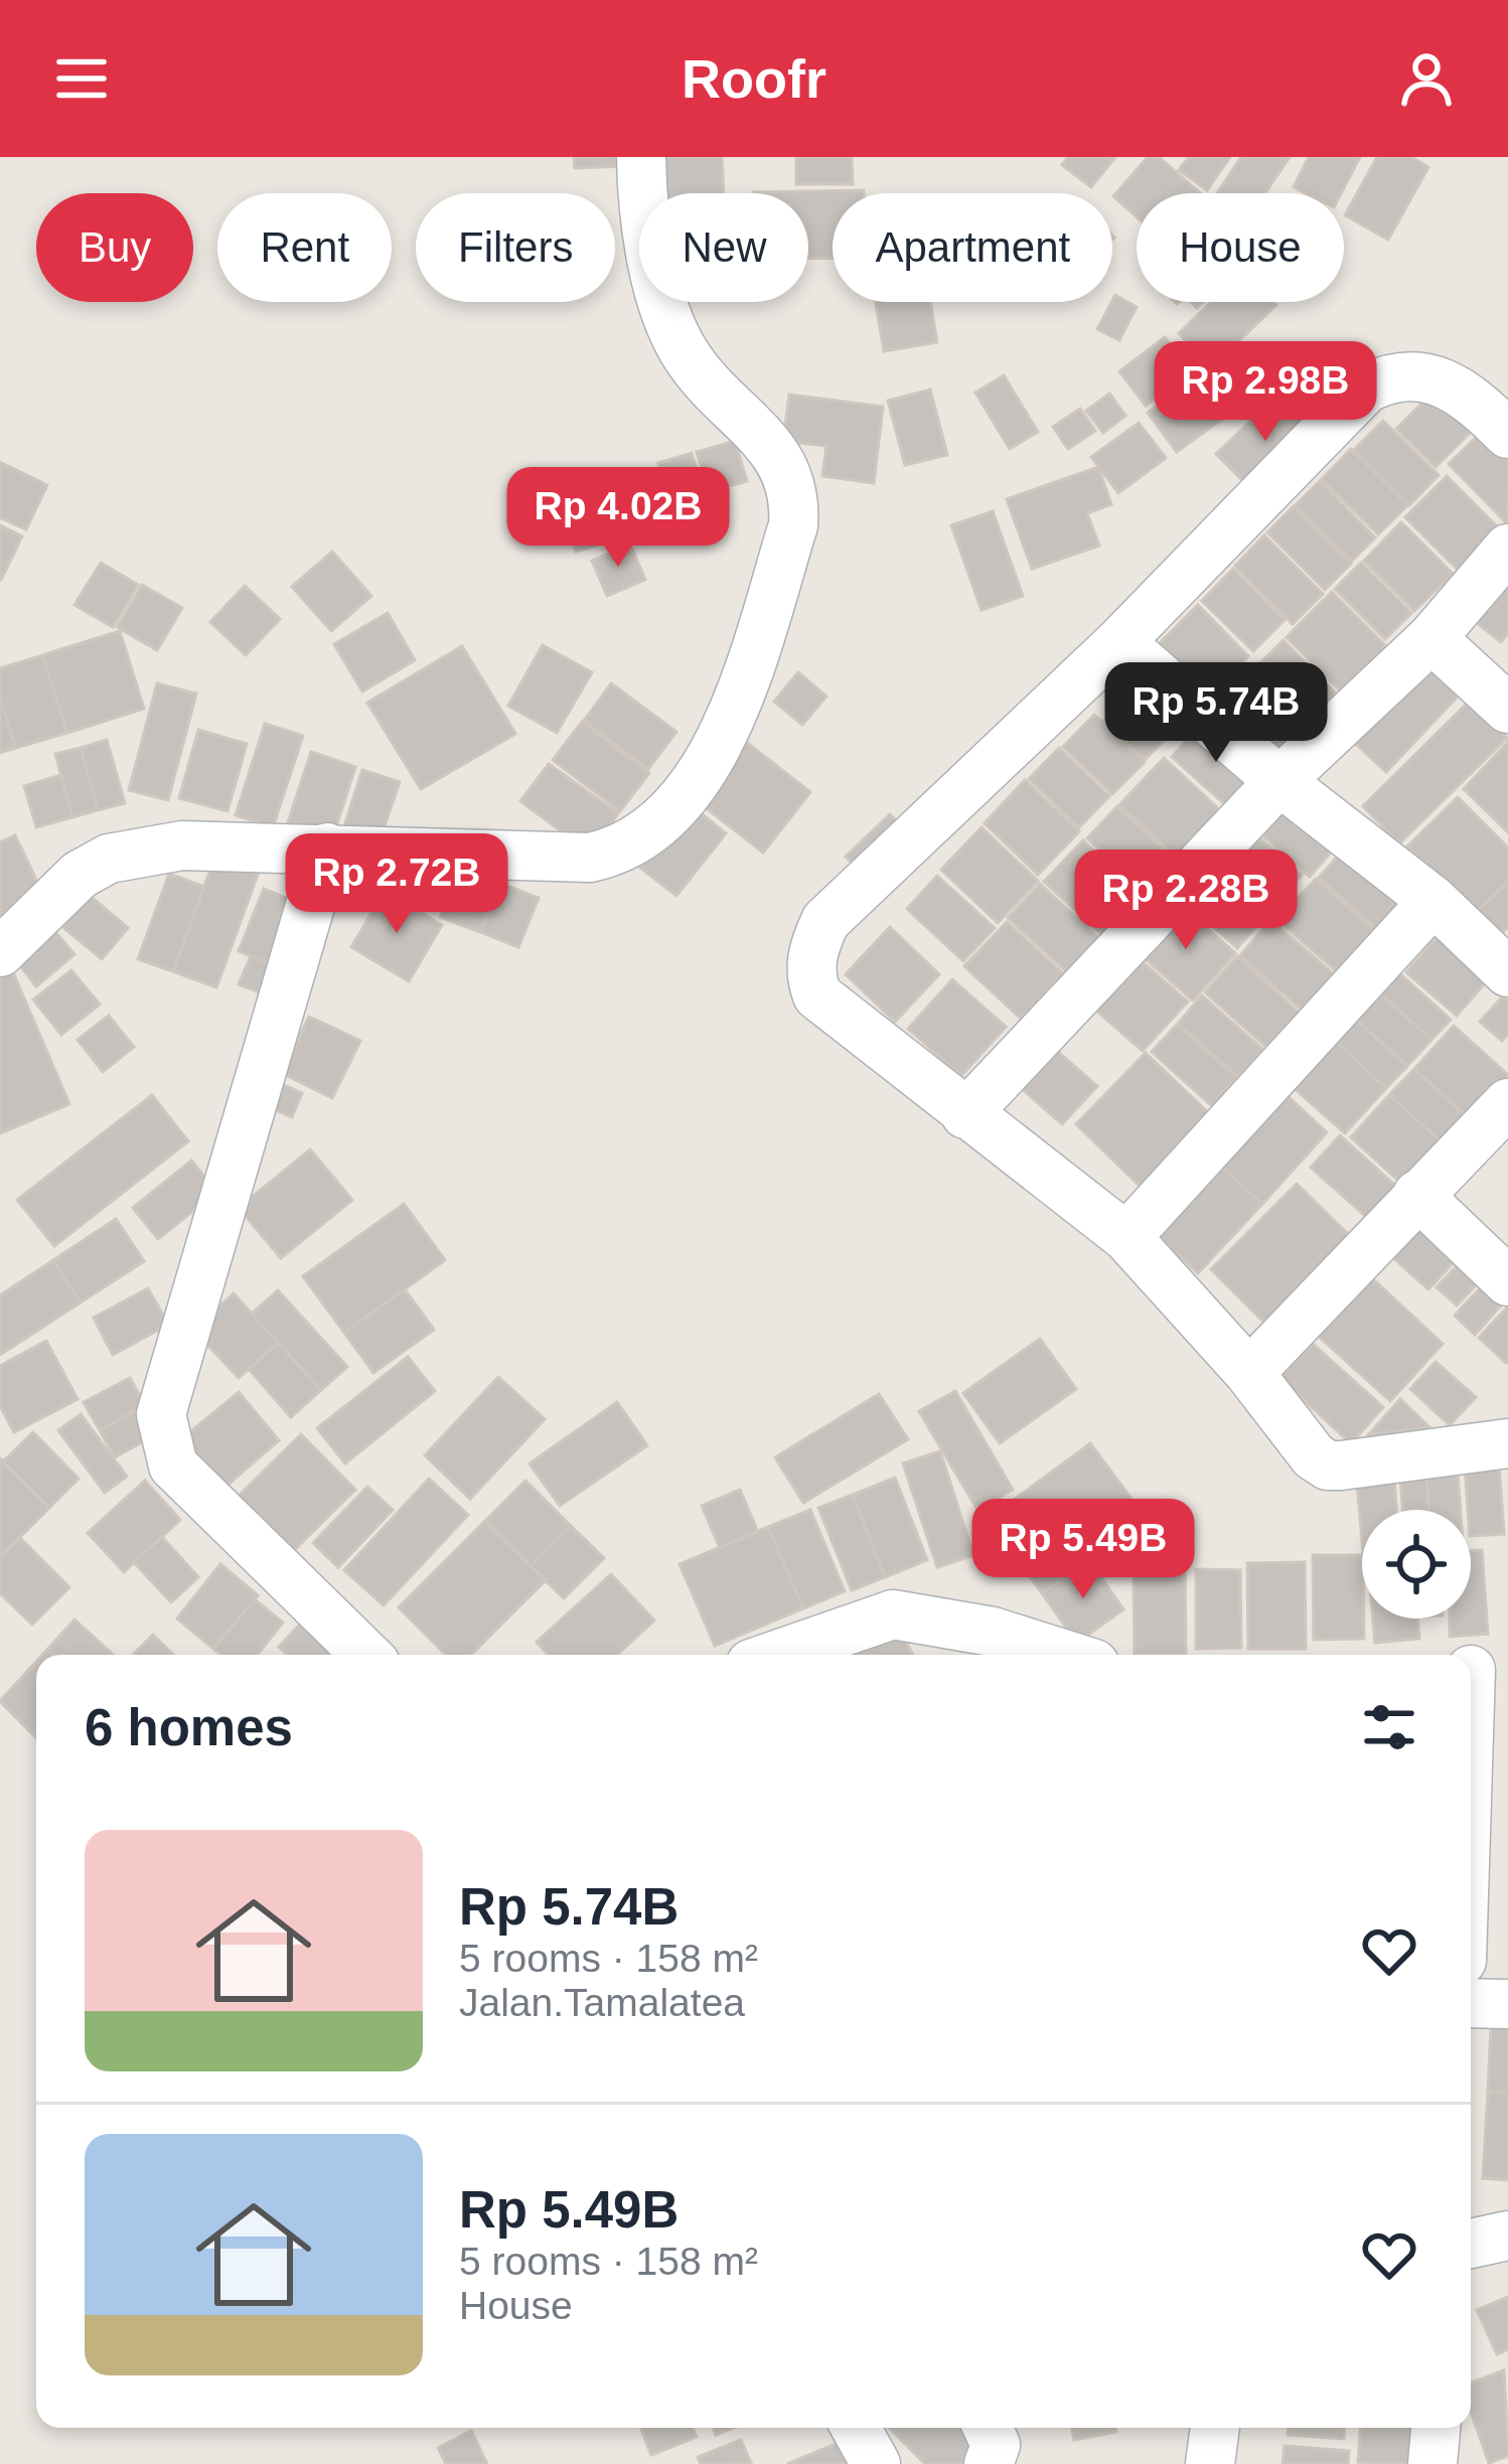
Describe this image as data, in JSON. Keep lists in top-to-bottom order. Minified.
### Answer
{"page":{"header":"Roofr","chip":["Buy","Rent","Filters","New","Apartment","House"],"price":["Rp 2.98B","Rp 4.02B","Rp 5.74B","Rp 2.72B","Rp 2.28B","Rp 5.49B"],"heading":"6 homes","list":[{"name":"Rp 5.74B","note":"5 rooms · 158 m² · Jalan.Tamalatea"},{"name":"Rp 5.49B","note":"5 rooms · 158 m² · House"}]}}
